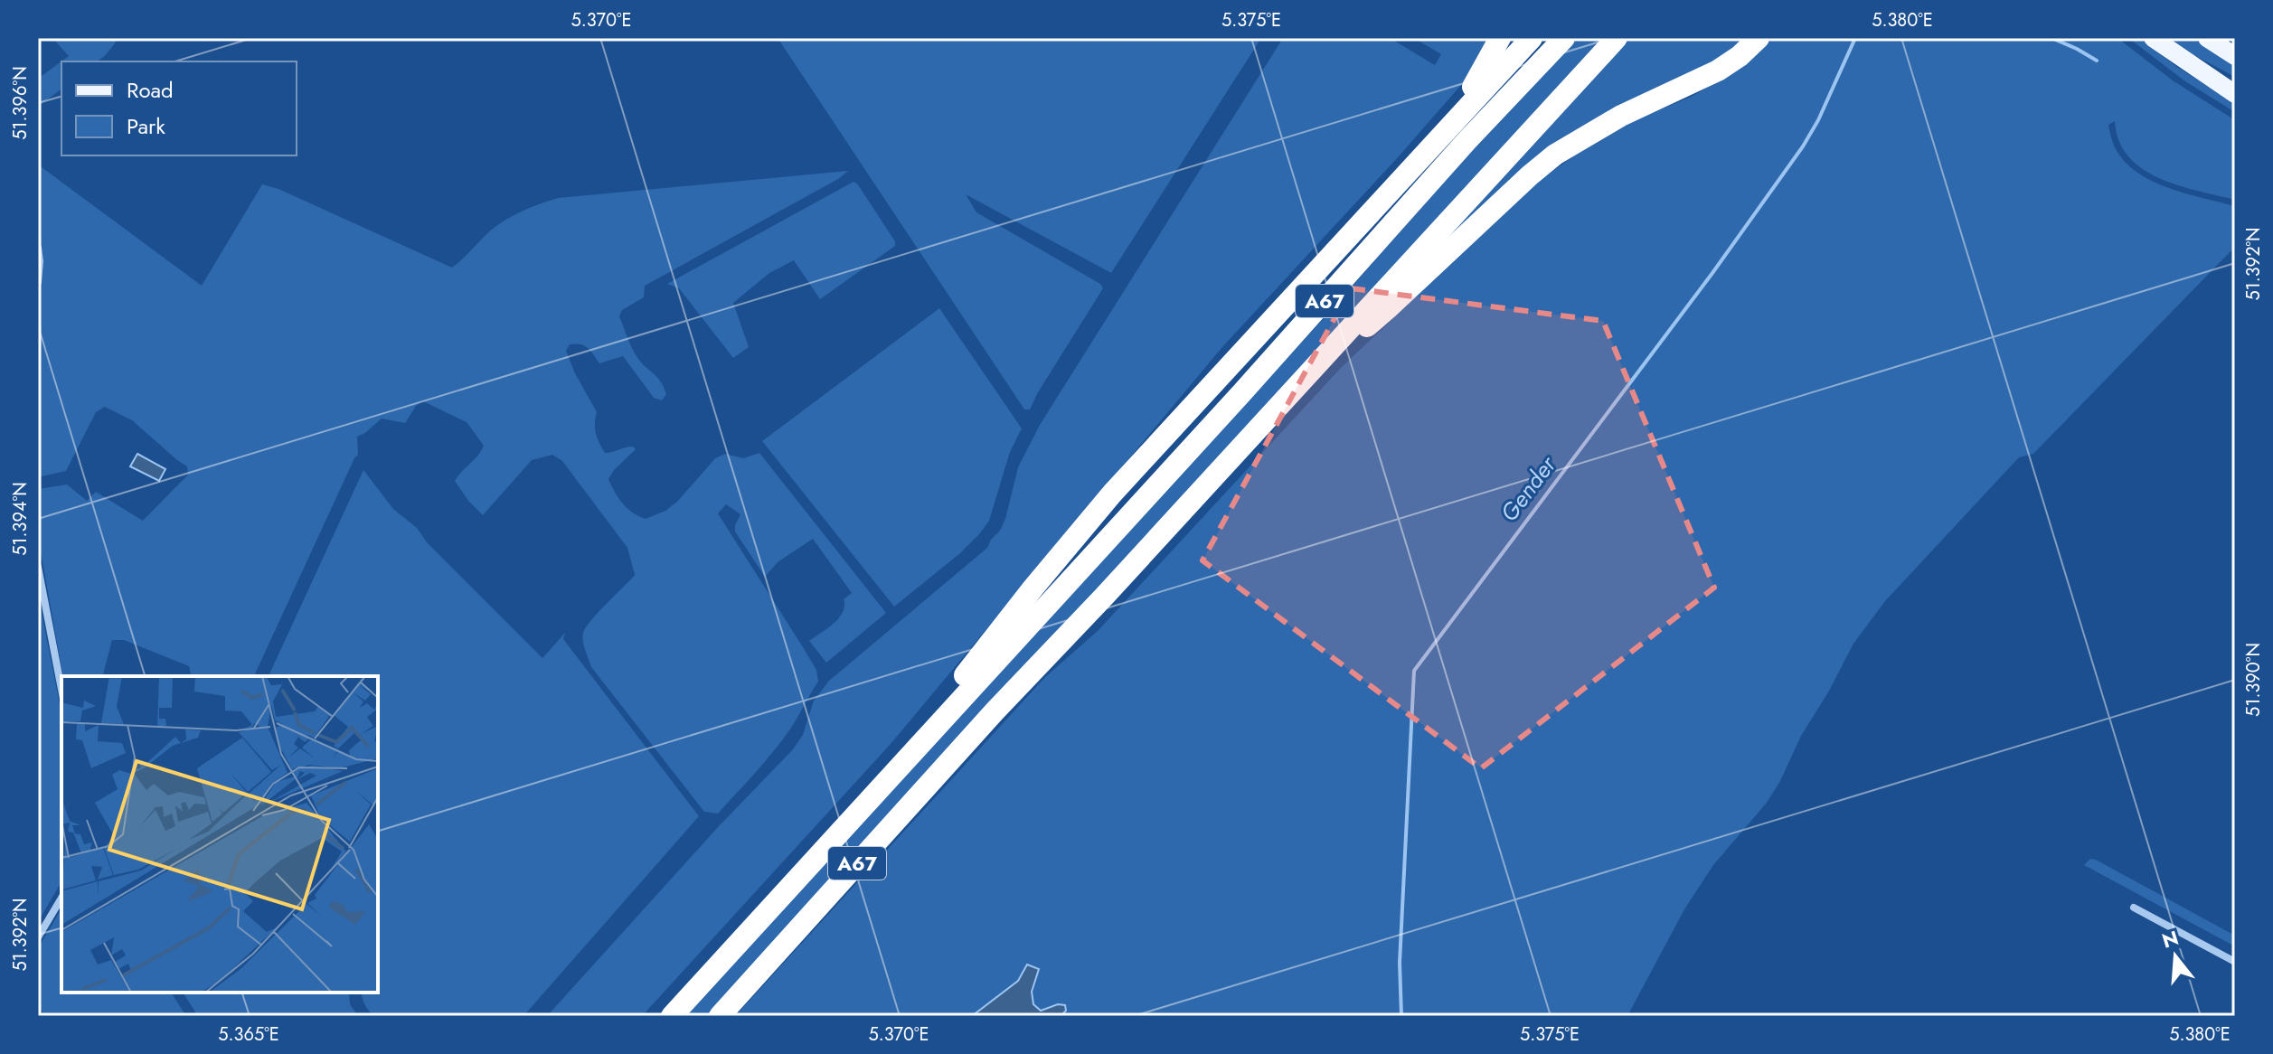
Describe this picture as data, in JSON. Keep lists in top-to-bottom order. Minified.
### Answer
{"streets":{"highway":["A67"]},"water":["Gender"],"legend":["Road","Park"],"north":"top","coordinates":["5.370°E","5.375°E","5.380°E","51.396°N","51.392°N","51.394°N","51.390°N","5.365°E"]}
